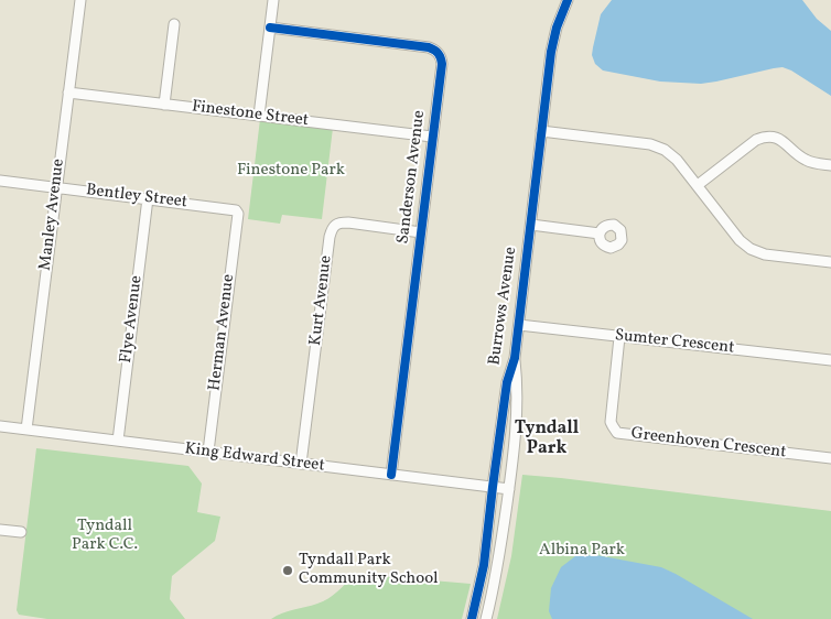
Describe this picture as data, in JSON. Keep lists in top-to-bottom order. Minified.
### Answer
{"streets":{"street":["Finestone Street","Sanderson Avenue","Bentley Street","Manley Avenue","Kurt Avenue","Burrows Avenue","Flye Avenue","Herman Avenue","Sumter Crescent","Greenhoven Crescent","King Edward Street"]},"crossings":[["Finestone Street","Sanderson Avenue"],["Finestone Street","Manley Avenue"],["Sanderson Avenue","Kurt Avenue"],["Sanderson Avenue","King Edward Street"],["Bentley Street","Manley Avenue"],["Bentley Street","Flye Avenue"],["Bentley Street","Herman Avenue"],["Manley Avenue","King Edward Street"],["Kurt Avenue","King Edward Street"],["Burrows Avenue","Sumter Crescent"],["Burrows Avenue","King Edward Street"],["Flye Avenue","King Edward Street"],["Herman Avenue","King Edward Street"],["Sumter Crescent","Greenhoven Crescent"]],"districts":["Tyndall Park"],"parks":["Finestone Park","Tyndall Park C.C.","Albina Park"],"places":["Tyndall Park Community School"]}
